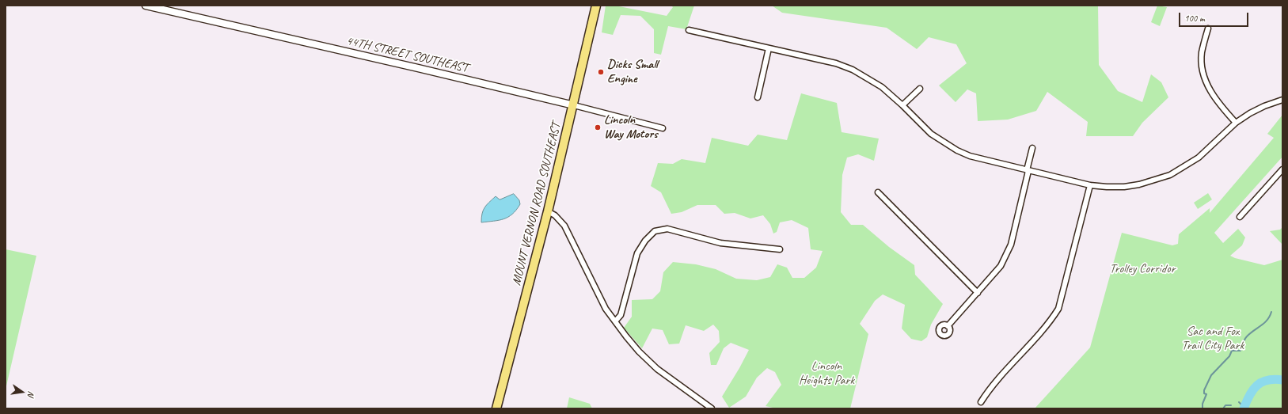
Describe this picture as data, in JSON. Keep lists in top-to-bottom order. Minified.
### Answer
{"streets":{"main road":["MOUNT VERNON ROAD SOUTHEAST"],"street":["44TH STREET SOUTHEAST"]},"crossings":[["44TH STREET SOUTHEAST","MOUNT VERNON ROAD SOUTHEAST"]],"parks":["Trolley Corridor","Sac and Fox Trail City Park","Lincoln Heights Park"],"places":["Dicks Small Engine","Lincoln Way Motors"],"scale_bar":"100 m","north":"right"}
